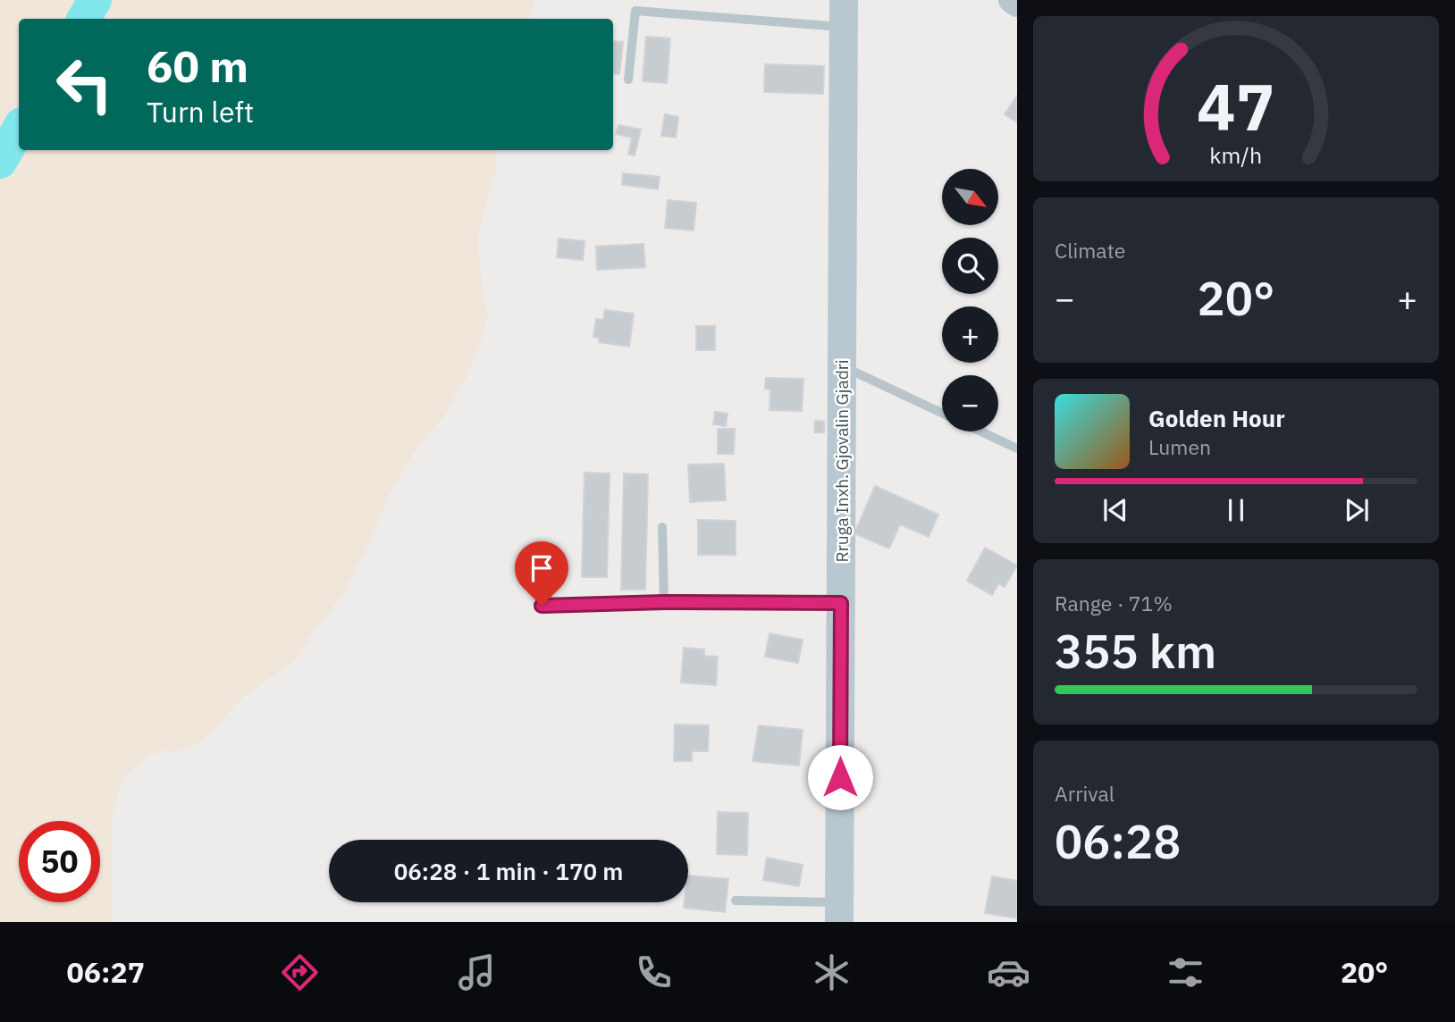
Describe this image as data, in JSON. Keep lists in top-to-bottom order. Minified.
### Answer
{"streets":{"main road":["Rruga Inxh. Gjovalin Gjadri"]},"north":"bottom right","page":{"turn":["60 m","Turn left"],"map_buttons":["+","−"],"tile":["Climate",["Range · 71%","355 km"],["Arrival","06:28"]],"heat":["−","20°","+"],"song":["Golden Hour","Lumen"],"limit":"50","trip":"06:28 · 1 min · 170 m","tabs":["06:27","20°"],"gauge":["47","km/h"]}}
